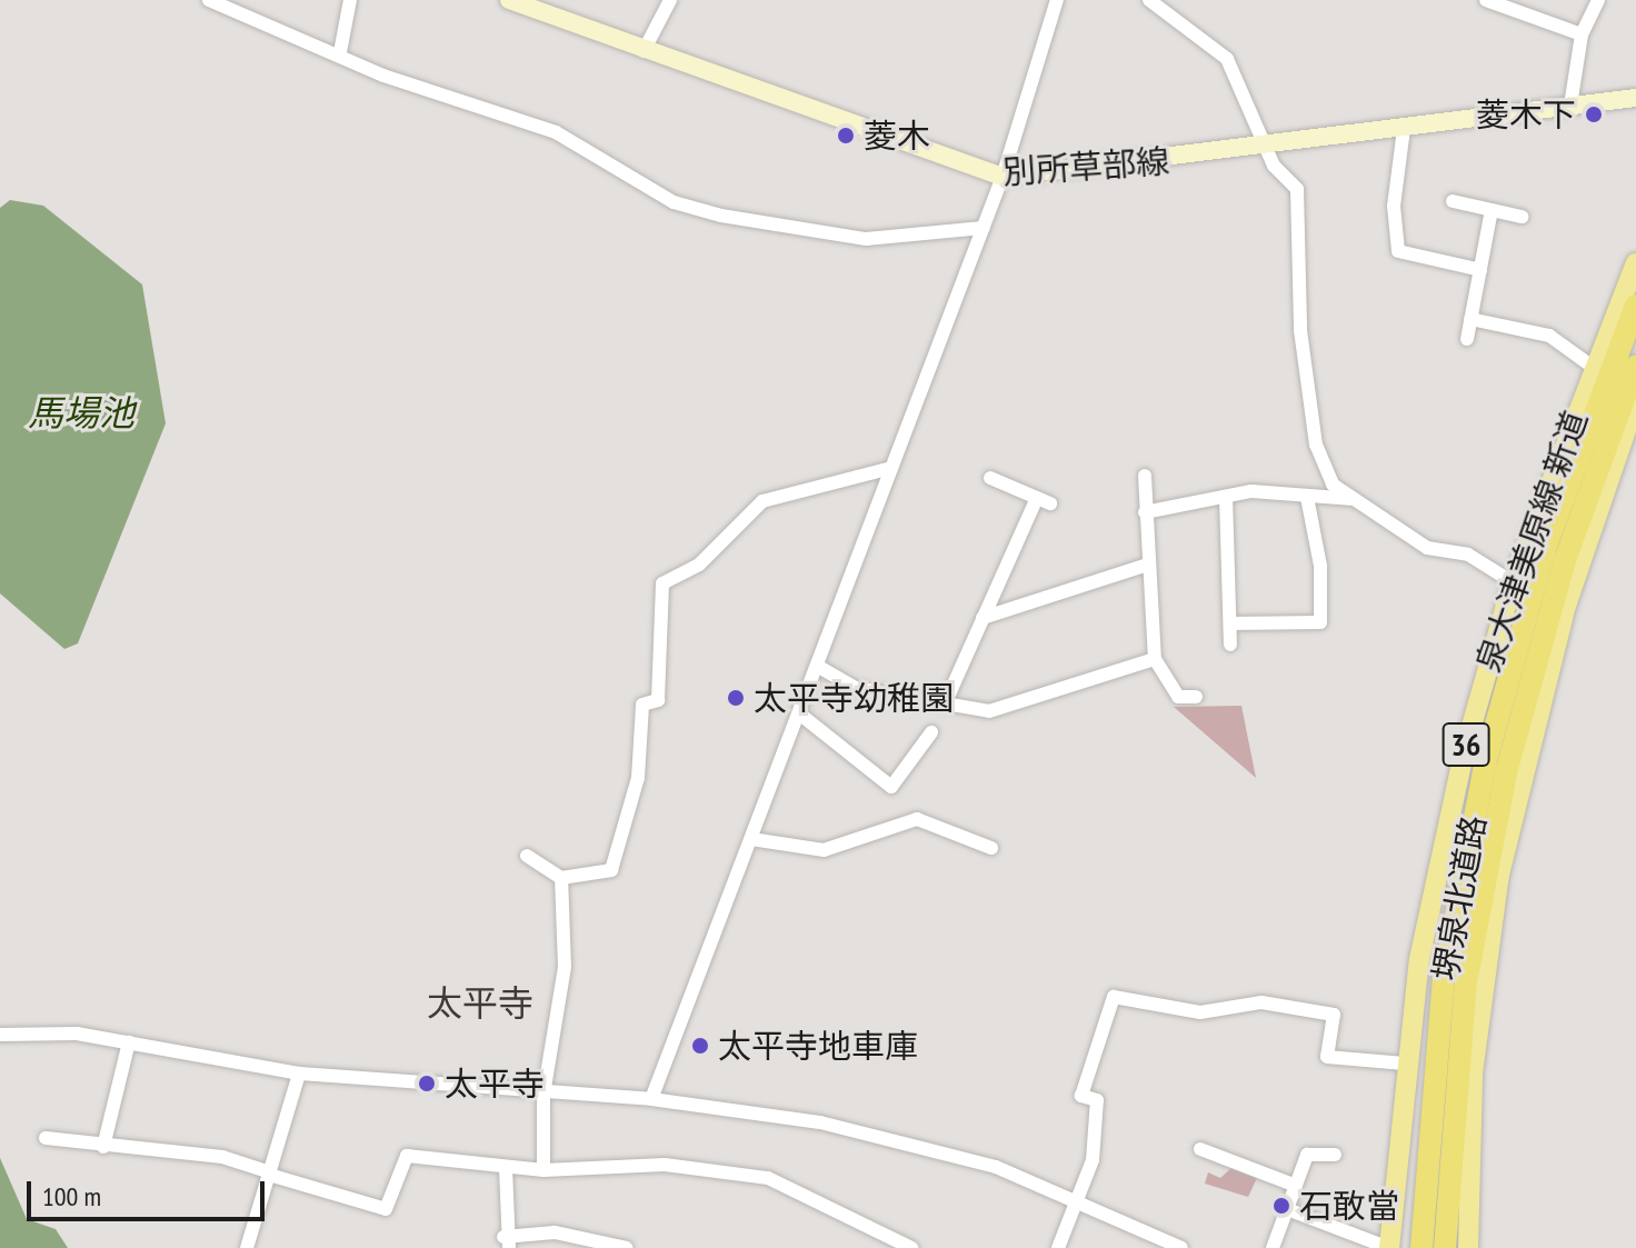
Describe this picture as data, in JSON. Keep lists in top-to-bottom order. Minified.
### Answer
{"streets":{"highway":["堺泉北道路"],"main road":["別所草部線","泉大津美原線 新道","36"]},"districts":["太平寺"],"water":["馬場池"],"places":["菱木下","菱木","太平寺幼稚園","太平寺地車庫","太平寺","石敢當"],"scale_bar":"100 m"}
